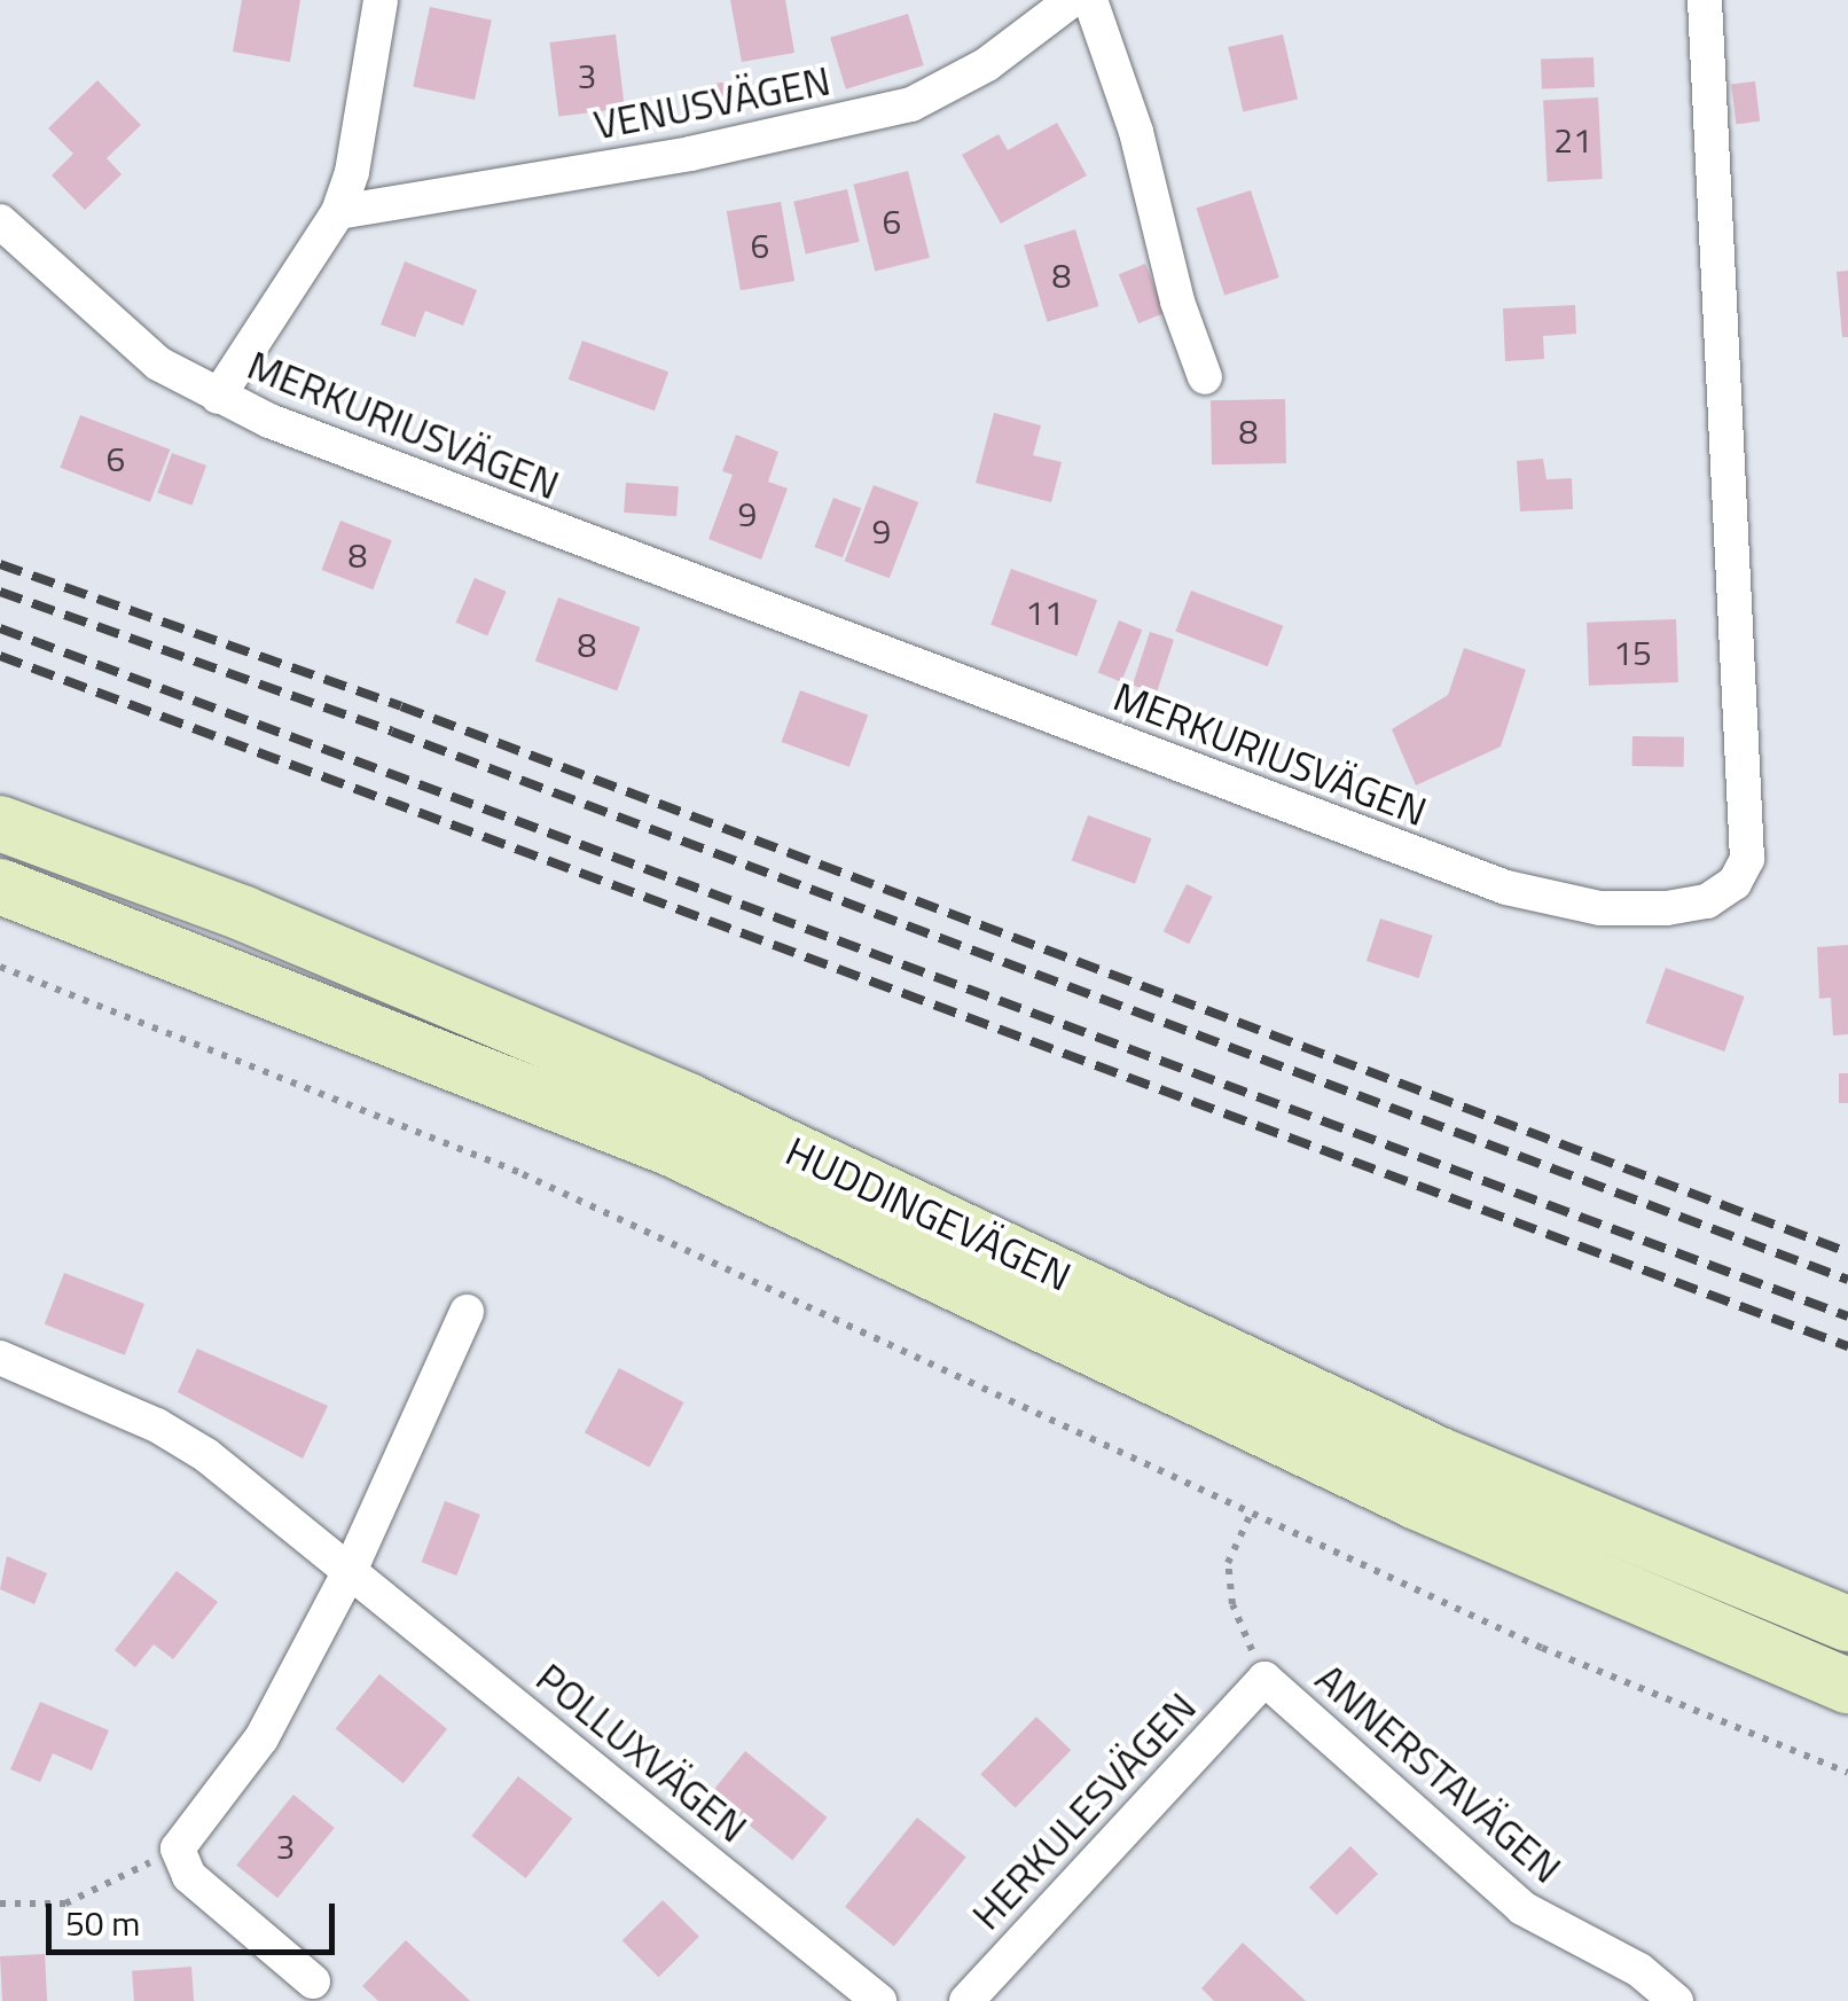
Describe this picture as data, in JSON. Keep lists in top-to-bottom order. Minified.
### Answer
{"streets":{"main road":["HUDDINGEVÄGEN"],"street":["VENUSVÄGEN","MERKURIUSVÄGEN","POLLUXVÄGEN","ANNERSTAVÄGEN","HERKULESVÄGEN"]},"crossings":[["ANNERSTAVÄGEN","HERKULESVÄGEN"]],"house_numbers":["3","21","6","6","8","8","6","9","9","8","11","8","15","3"],"scale_bar":"50 m"}
